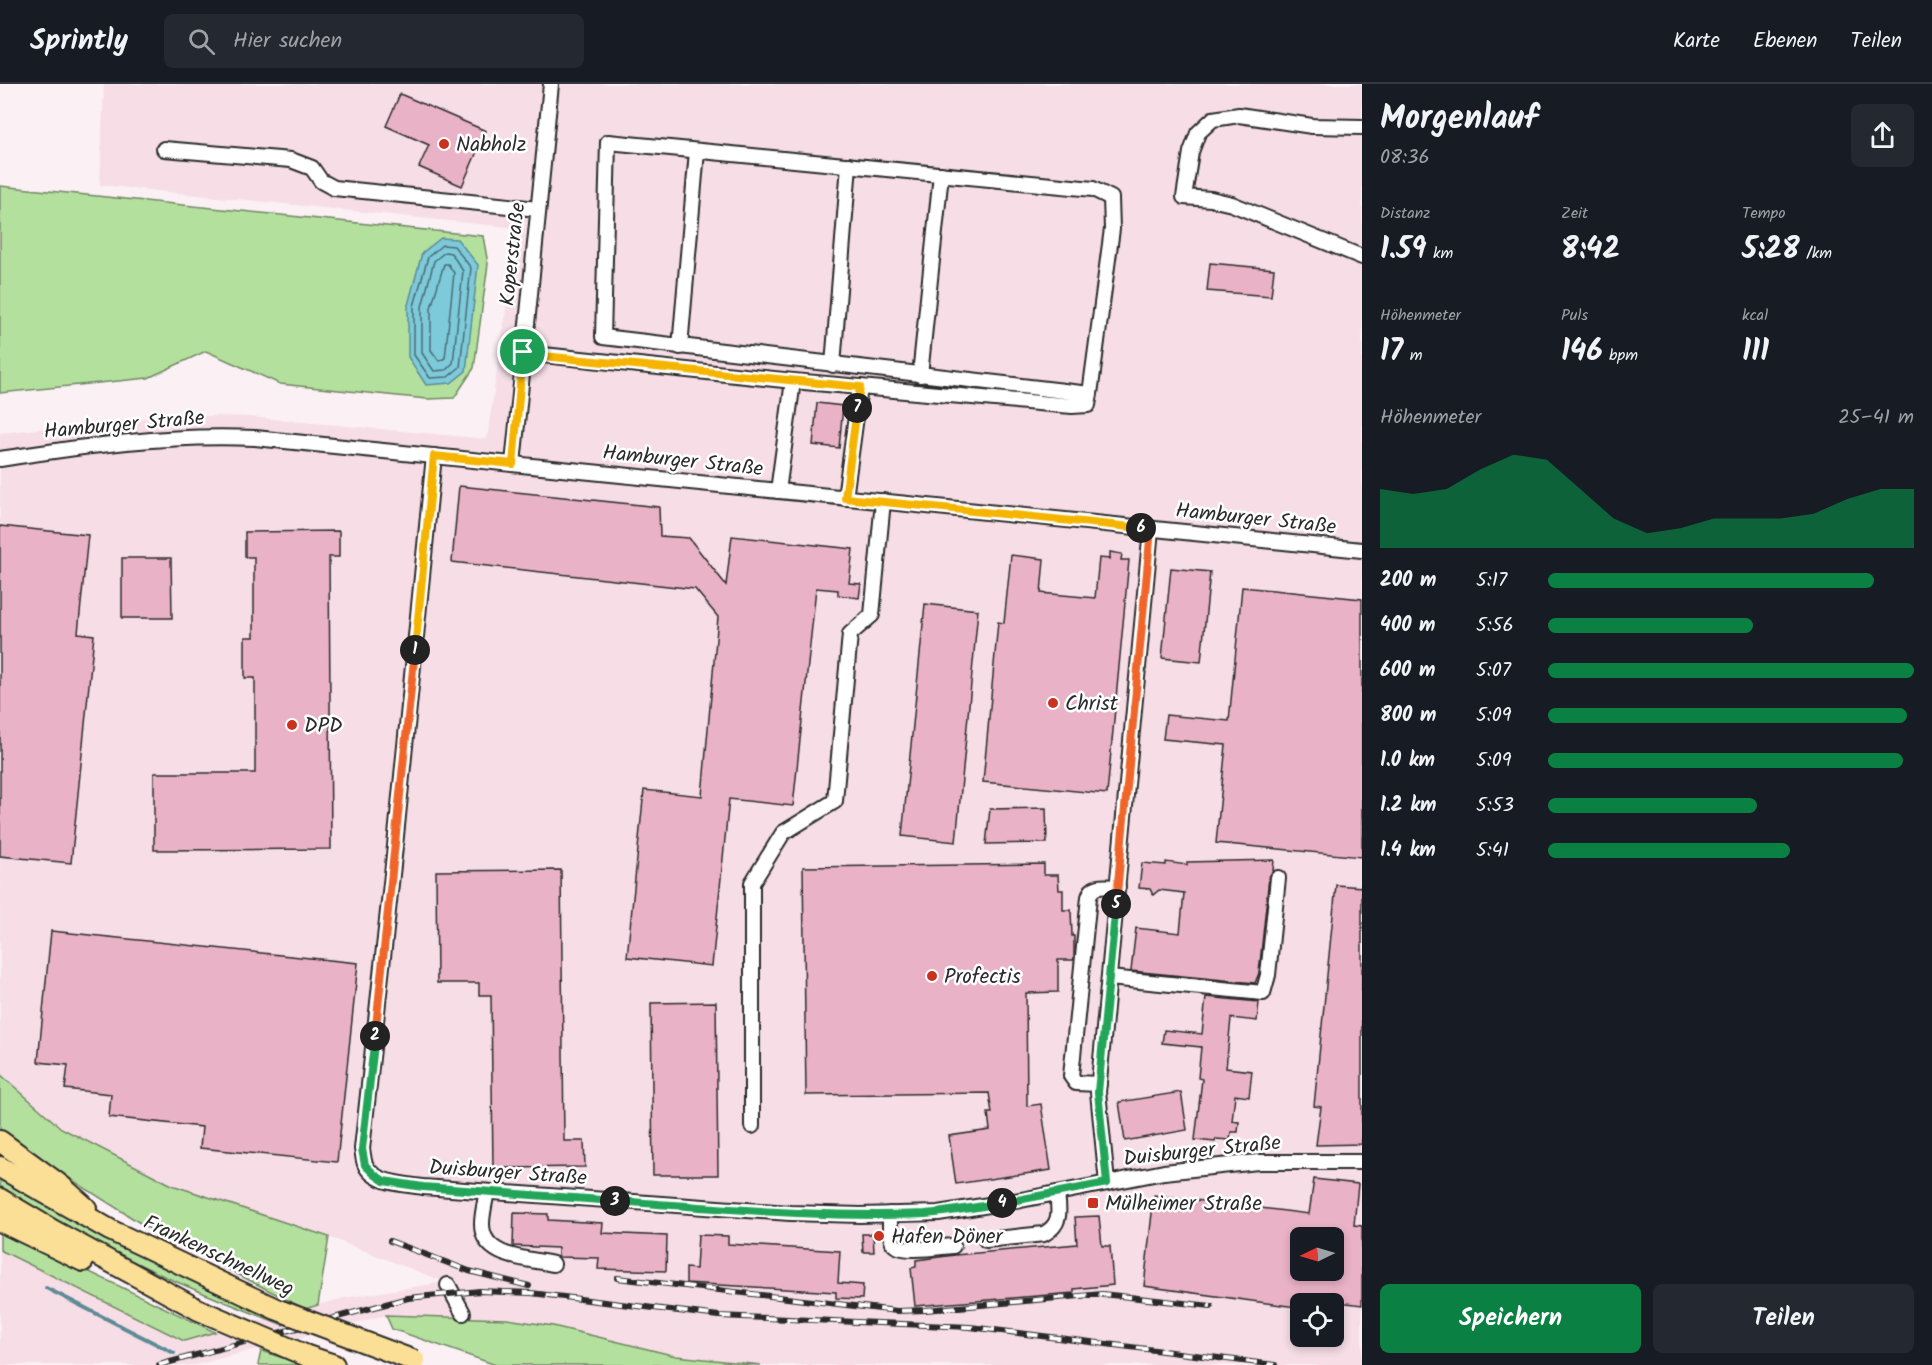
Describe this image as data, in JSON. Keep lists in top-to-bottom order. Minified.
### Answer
{"streets":{"highway":["Frankenschnellweg"],"street":["Koperstraße","Hamburger Straße","Duisburger Straße"]},"crossings":[["Koperstraße","Hamburger Straße"],["Hamburger Straße","Duisburger Straße"]],"places":{"other":["Nabholz","Christ","DPD","Profectis","Hafen Döner"],"transit":["Mülheimer Straße"]},"north":"left","page":{"header":"Sprintly","search":"Hier suchen","nav":["Karte","Ebenen","Teilen"],"heading":["Morgenlauf","08:36"],"stats":[["Distanz","1.59 km"],["Zeit","8:42"],["Tempo","5:28 /km"],["Höhenmeter","17 m"],["Puls","146 bpm"],["kcal","111"]],"chart":["Höhenmeter","25–41 m"],"pins":["7","6","1","5","2","3","4"],"list":[{"name":"200 m","note":"5:17"},{"name":"400 m","note":"5:56"},{"name":"600 m","note":"5:07"},{"name":"800 m","note":"5:09"},{"name":"1.0 km","note":"5:09"},{"name":"1.2 km","note":"5:53"},{"name":"1.4 km","note":"5:41"}],"buttons":["Speichern","Teilen"]}}
